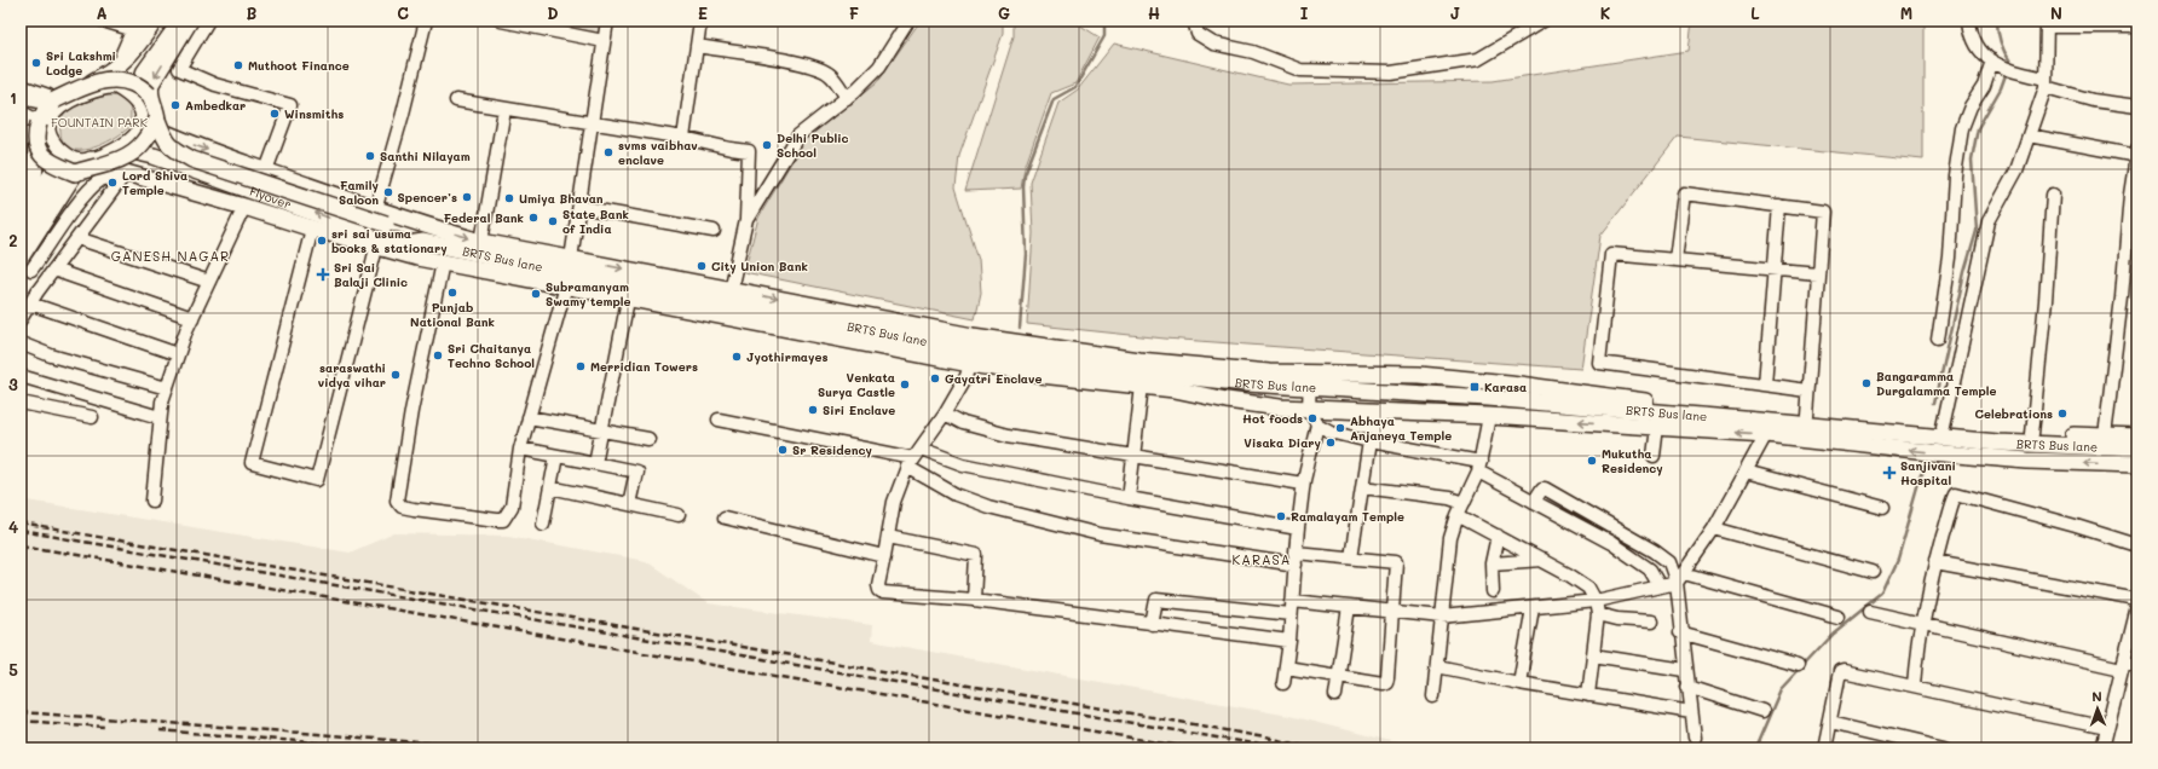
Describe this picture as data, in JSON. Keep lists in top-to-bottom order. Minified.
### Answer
{"streets":{"main road":["Flyover","BRTS Bus lane"]},"crossings":[["Flyover","BRTS Bus lane"]],"districts":["GANESH NAGAR","KARASA"],"parks":["FOUNTAIN PARK"],"places":{"other":["Sri Lakshmi Lodge","Muthoot Finance","Ambedkar","Winsmiths","Delhi Public School","svms vaibhav enclave","Santhi Nilayam","Lord Shiva Temple","Family Saloon","Spencer’s","Umiya Bhavan","Federal Bank","State Bank of India","sri sai usuma books & stationary","City Union Bank","Punjab National Bank","Subramanyam Swamy temple","Sri Chaitanya Techno School","Jyothirmayes","Merridian Towers","saraswathi vidya vihar","Gayatri Enclave","Bangaramma Durgalamma Temple","Venkata Surya Castle","Siri Enclave","Celebrations","Hot foods","Abhaya Anjaneya Temple","Visaka Diary","Sr Residency","Mukutha Residency","Ramalayam Temple"],"health":["Sri Sai Balaji Clinic","Sanjivani Hospital"],"transit":["Karasa"]},"north":"top","grid":{"columns":["A","B","C","D","E","F","G","H","I","J","K","L","M","N"],"rows":["1","2","3","4","5"]}}
